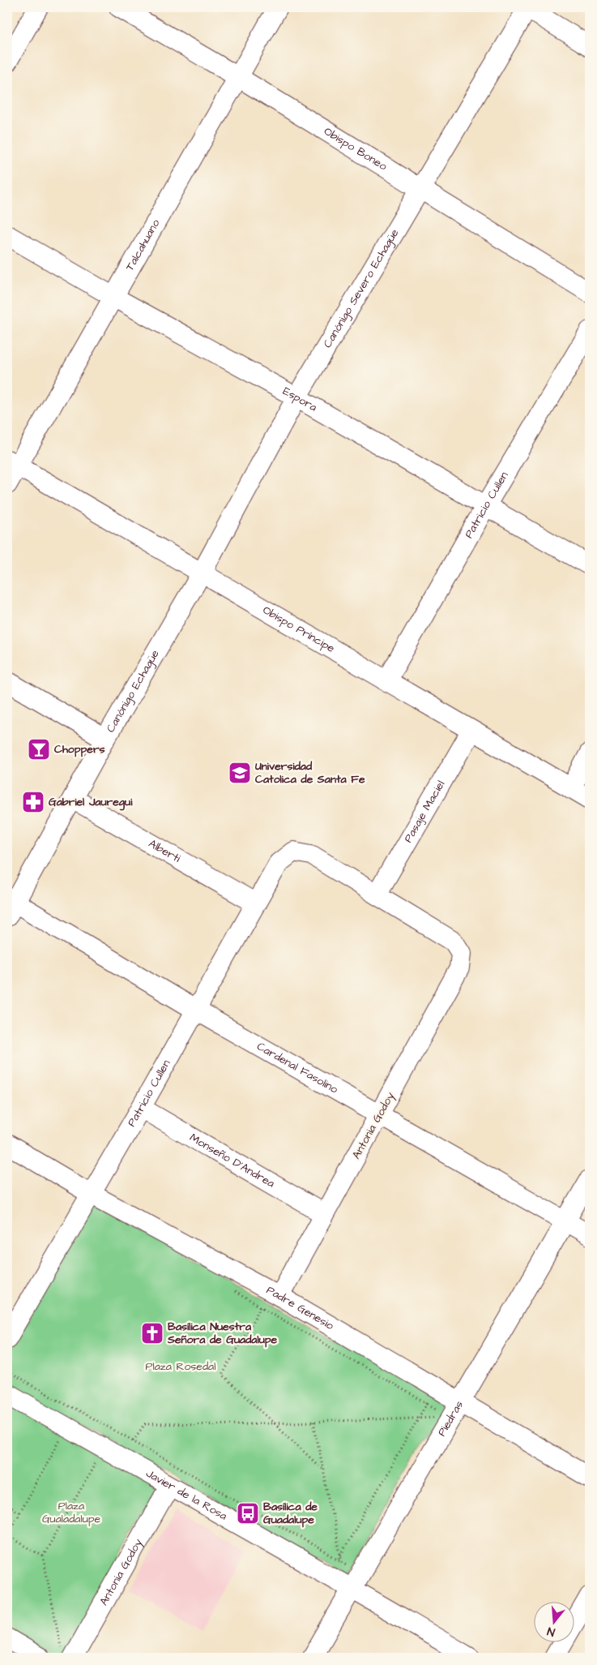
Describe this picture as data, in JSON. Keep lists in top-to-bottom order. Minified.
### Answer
{"streets":{"street":["Obispo Boneo","Talcahuano","Canónigo Severo Echagüe","Espora","Patricio Cullen","Obispo Príncipe","Canónigo Echagüe","Pasaje Maciel","Alberti","Cardenal Fasolino","Antonia Godoy","Monseño D'Andrea","Padre Genesio","Piedras","Javier de la Rosa"]},"crossings":[["Obispo Boneo","Talcahuano"],["Obispo Boneo","Canónigo Severo Echagüe"],["Talcahuano","Espora"],["Talcahuano","Obispo Príncipe"],["Canónigo Severo Echagüe","Espora"],["Canónigo Severo Echagüe","Obispo Príncipe"],["Canónigo Severo Echagüe","Canónigo Echagüe"],["Espora","Patricio Cullen"],["Patricio Cullen","Obispo Príncipe"],["Patricio Cullen","Pasaje Maciel"],["Patricio Cullen","Alberti"],["Patricio Cullen","Cardenal Fasolino"],["Patricio Cullen","Antonia Godoy"],["Patricio Cullen","Monseño D'Andrea"],["Patricio Cullen","Padre Genesio"],["Obispo Príncipe","Canónigo Echagüe"],["Obispo Príncipe","Pasaje Maciel"],["Canónigo Echagüe","Alberti"],["Canónigo Echagüe","Cardenal Fasolino"],["Pasaje Maciel","Antonia Godoy"],["Cardenal Fasolino","Antonia Godoy"],["Cardenal Fasolino","Piedras"],["Antonia Godoy","Monseño D'Andrea"],["Antonia Godoy","Padre Genesio"],["Antonia Godoy","Javier de la Rosa"],["Padre Genesio","Piedras"],["Piedras","Javier de la Rosa"]],"parks":["Plaza Rosedal","Plaza Gualadalupe"],"places":{"bar":["Choppers"],"school or university":["Universidad Catolica de Santa Fe"],"pharmacy":["Gabriel Jauregui"],"church":["Basílica Nuestra Señora de Guadalupe"],"bus stop":["Basílica de Guadalupe"]},"north":"bottom"}
